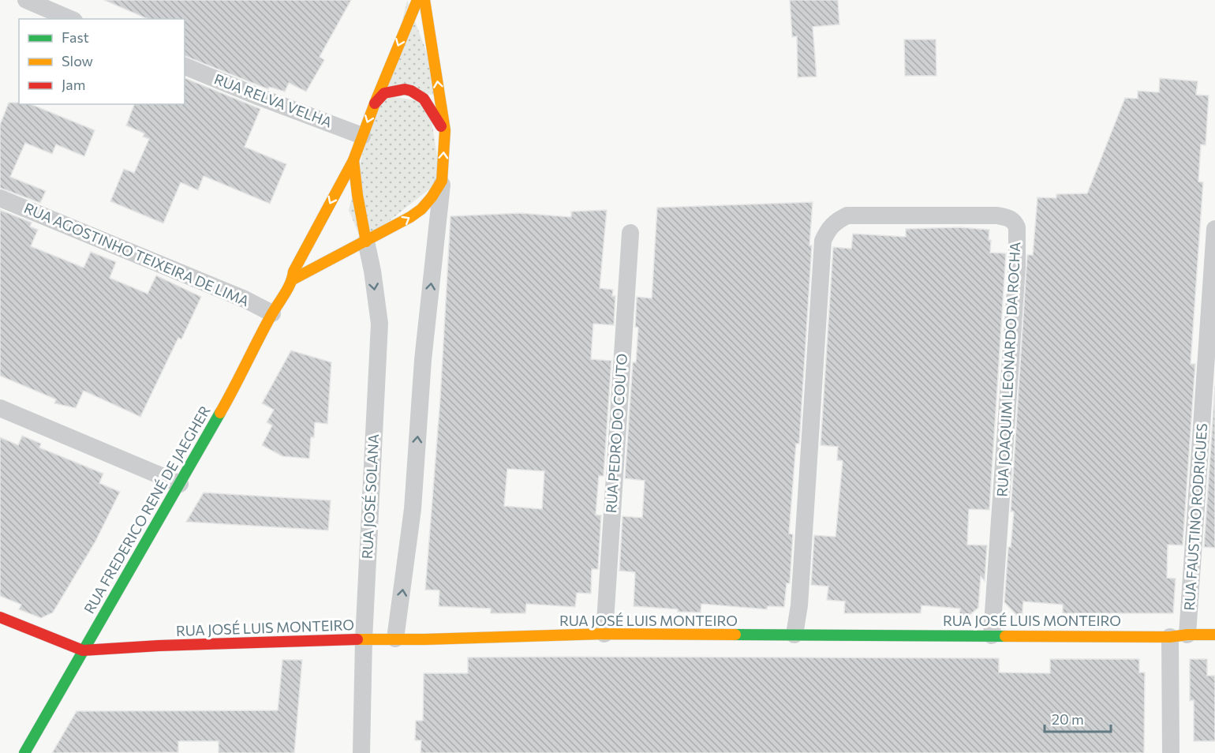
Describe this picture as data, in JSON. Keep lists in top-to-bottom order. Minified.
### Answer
{"streets":{"main road":["RUA FREDERICO RENÉ DE JAEGHER","RUA JOSÉ LUIS MONTEIRO"],"street":["RUA RELVA VELHA","RUA AGOSTINHO TEIXEIRA DE LIMA","RUA JOAQUIM LEONARDO DA ROCHA","RUA PEDRO DO COUTO","RUA JOSÉ SOLANA","RUA FAUSTINO RODRIGUES"]},"crossings":[["RUA RELVA VELHA","RUA FREDERICO RENÉ DE JAEGHER"],["RUA AGOSTINHO TEIXEIRA DE LIMA","RUA FREDERICO RENÉ DE JAEGHER"],["RUA JOAQUIM LEONARDO DA ROCHA","RUA JOSÉ LUIS MONTEIRO"],["RUA PEDRO DO COUTO","RUA JOSÉ LUIS MONTEIRO"],["RUA JOSÉ SOLANA","RUA JOSÉ LUIS MONTEIRO"],["RUA FREDERICO RENÉ DE JAEGHER","RUA JOSÉ LUIS MONTEIRO"],["RUA FAUSTINO RODRIGUES","RUA JOSÉ LUIS MONTEIRO"]],"legend":["Fast","Slow","Jam"],"scale_bar":"20 m"}
